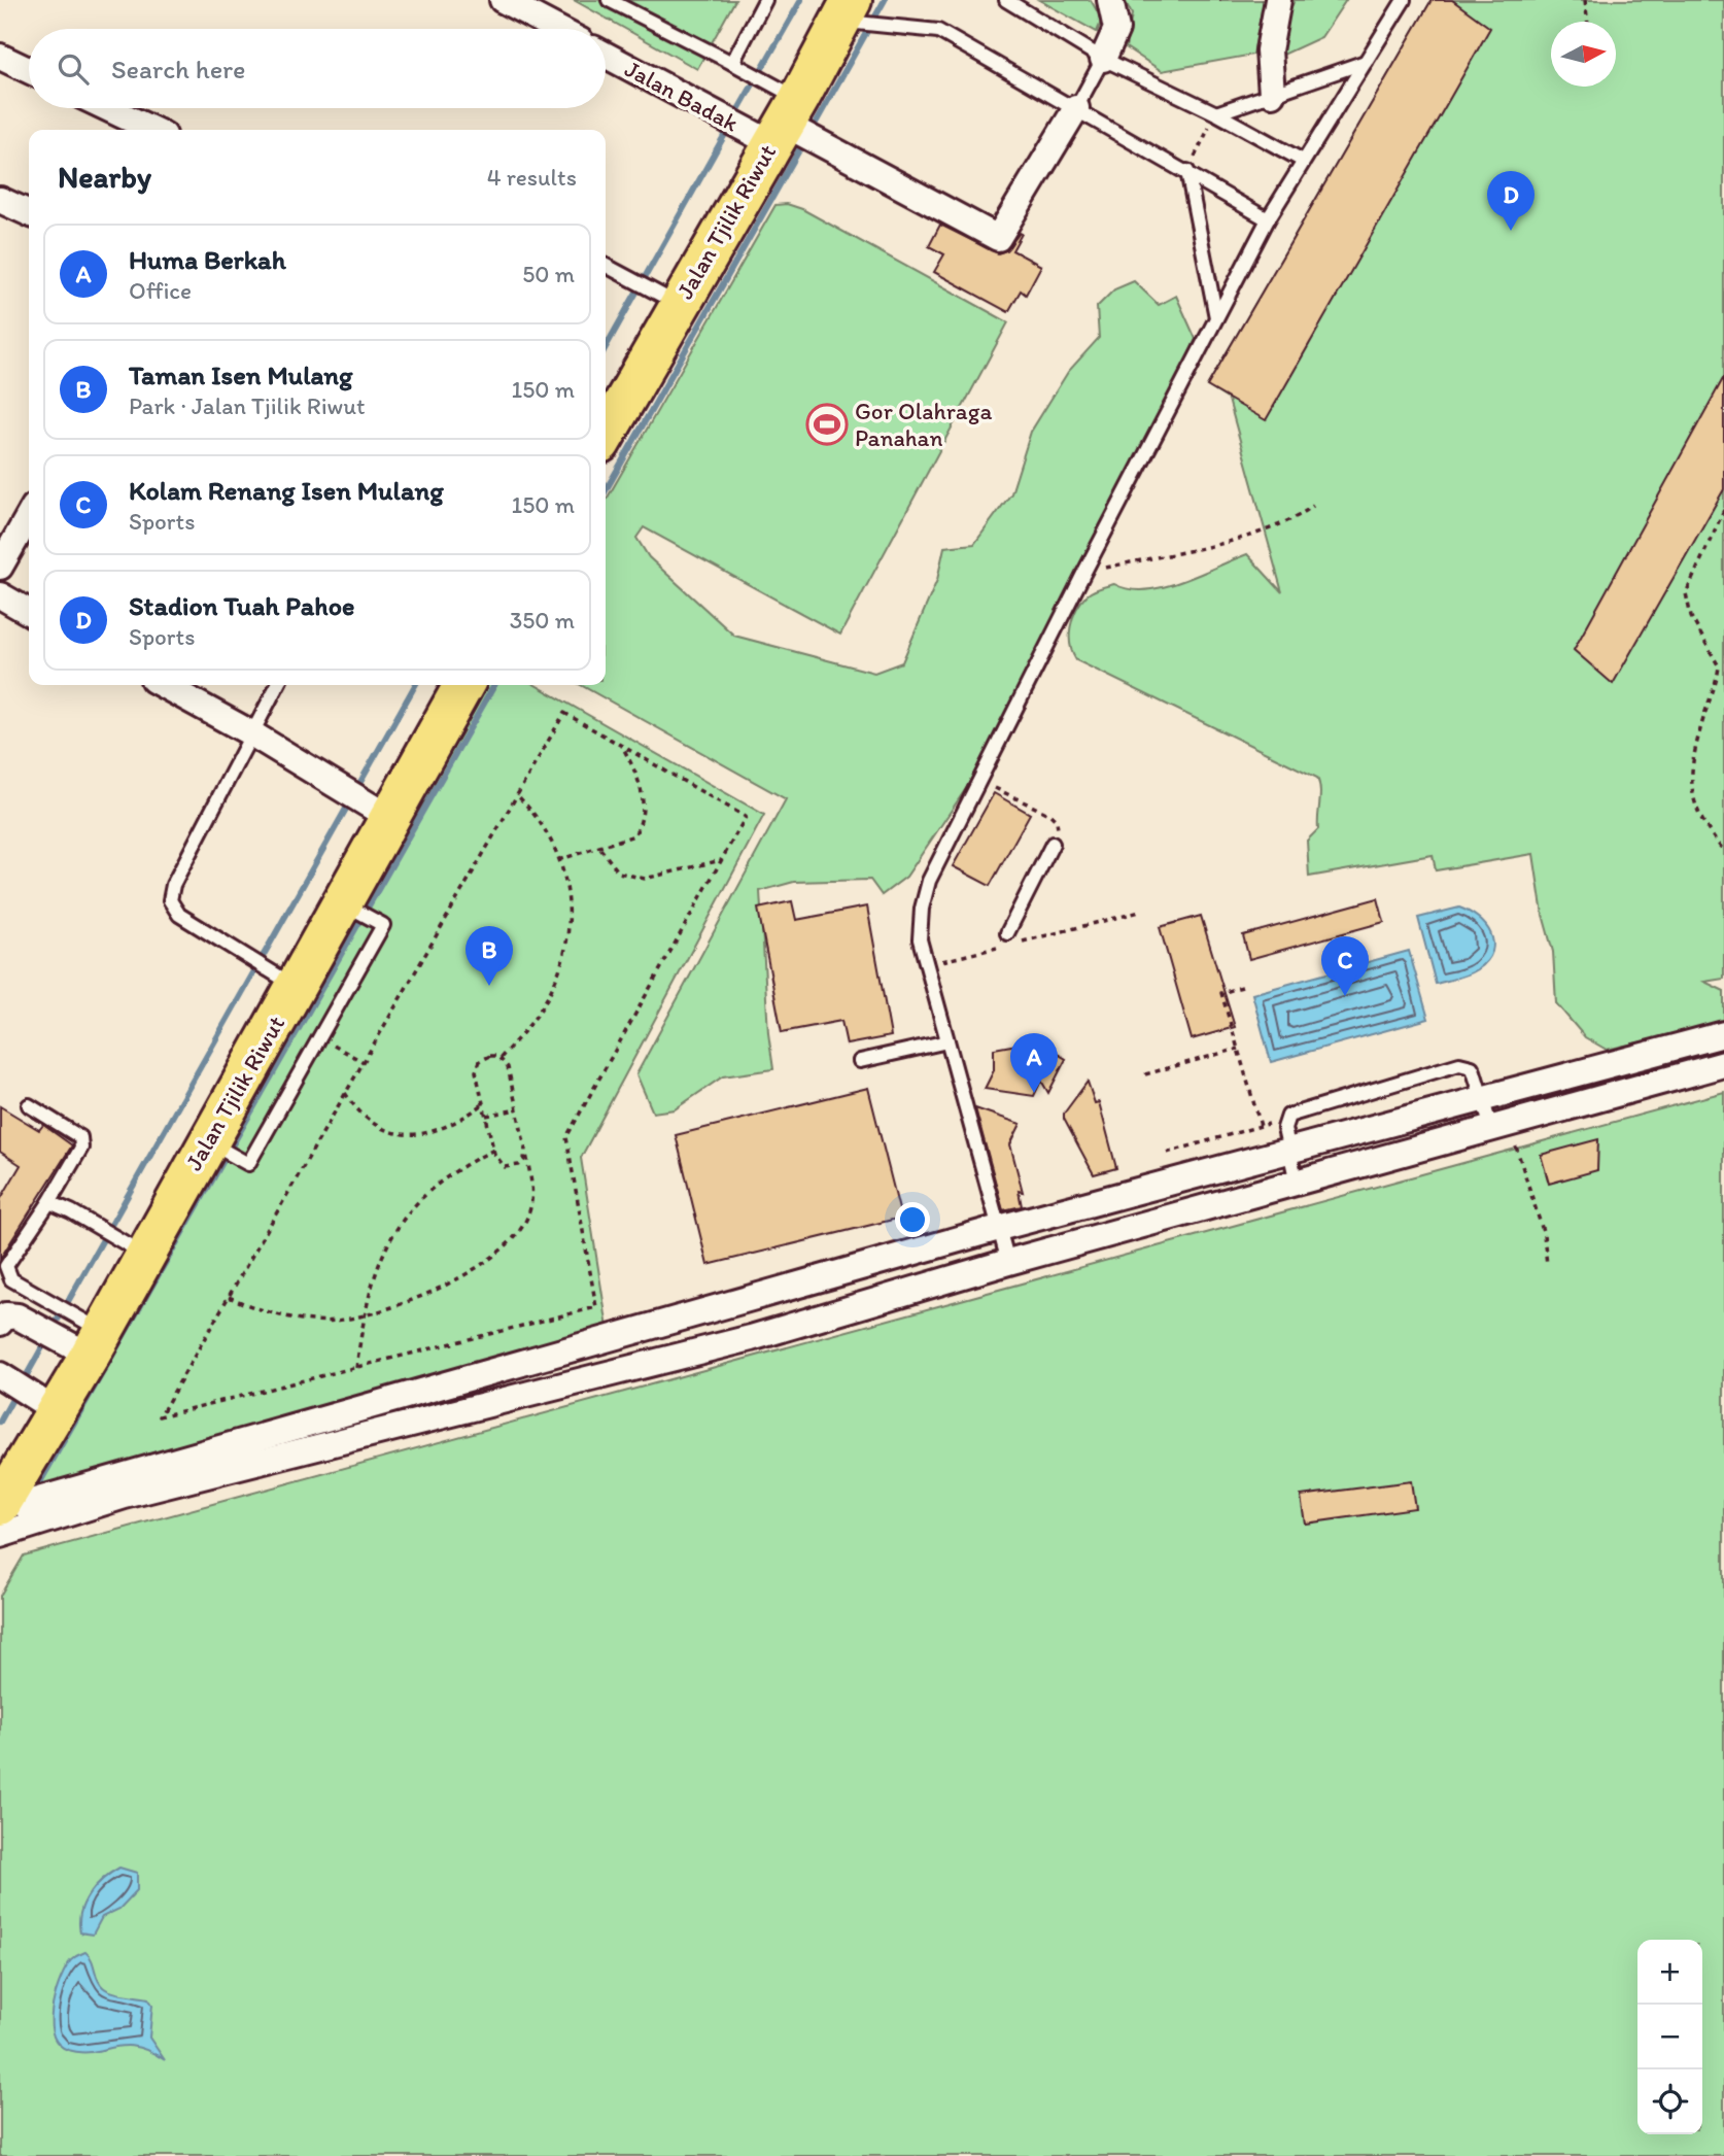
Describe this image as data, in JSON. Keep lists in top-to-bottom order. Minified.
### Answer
{"streets":{"highway":["Jalan Tjilik Riwut"],"street":["Jalan Badak"]},"crossings":[["Jalan Badak","Jalan Tjilik Riwut"]],"places":{"sports":["Gor Olahraga Panahan"]},"north":"right","page":{"search":"Search here","heading":["Nearby","4 results"],"pins":["D","B","C","A"],"list":[{"mark":"A","name":"Huma Berkah","note":"Office","value":"50 m"},{"mark":"B","name":"Taman Isen Mulang","note":"Park · Jalan Tjilik Riwut","value":"150 m"},{"mark":"C","name":"Kolam Renang Isen Mulang","note":"Sports","value":"150 m"},{"mark":"D","name":"Stadion Tuah Pahoe","note":"Sports","value":"350 m"}],"map_buttons":["+","−"]}}
